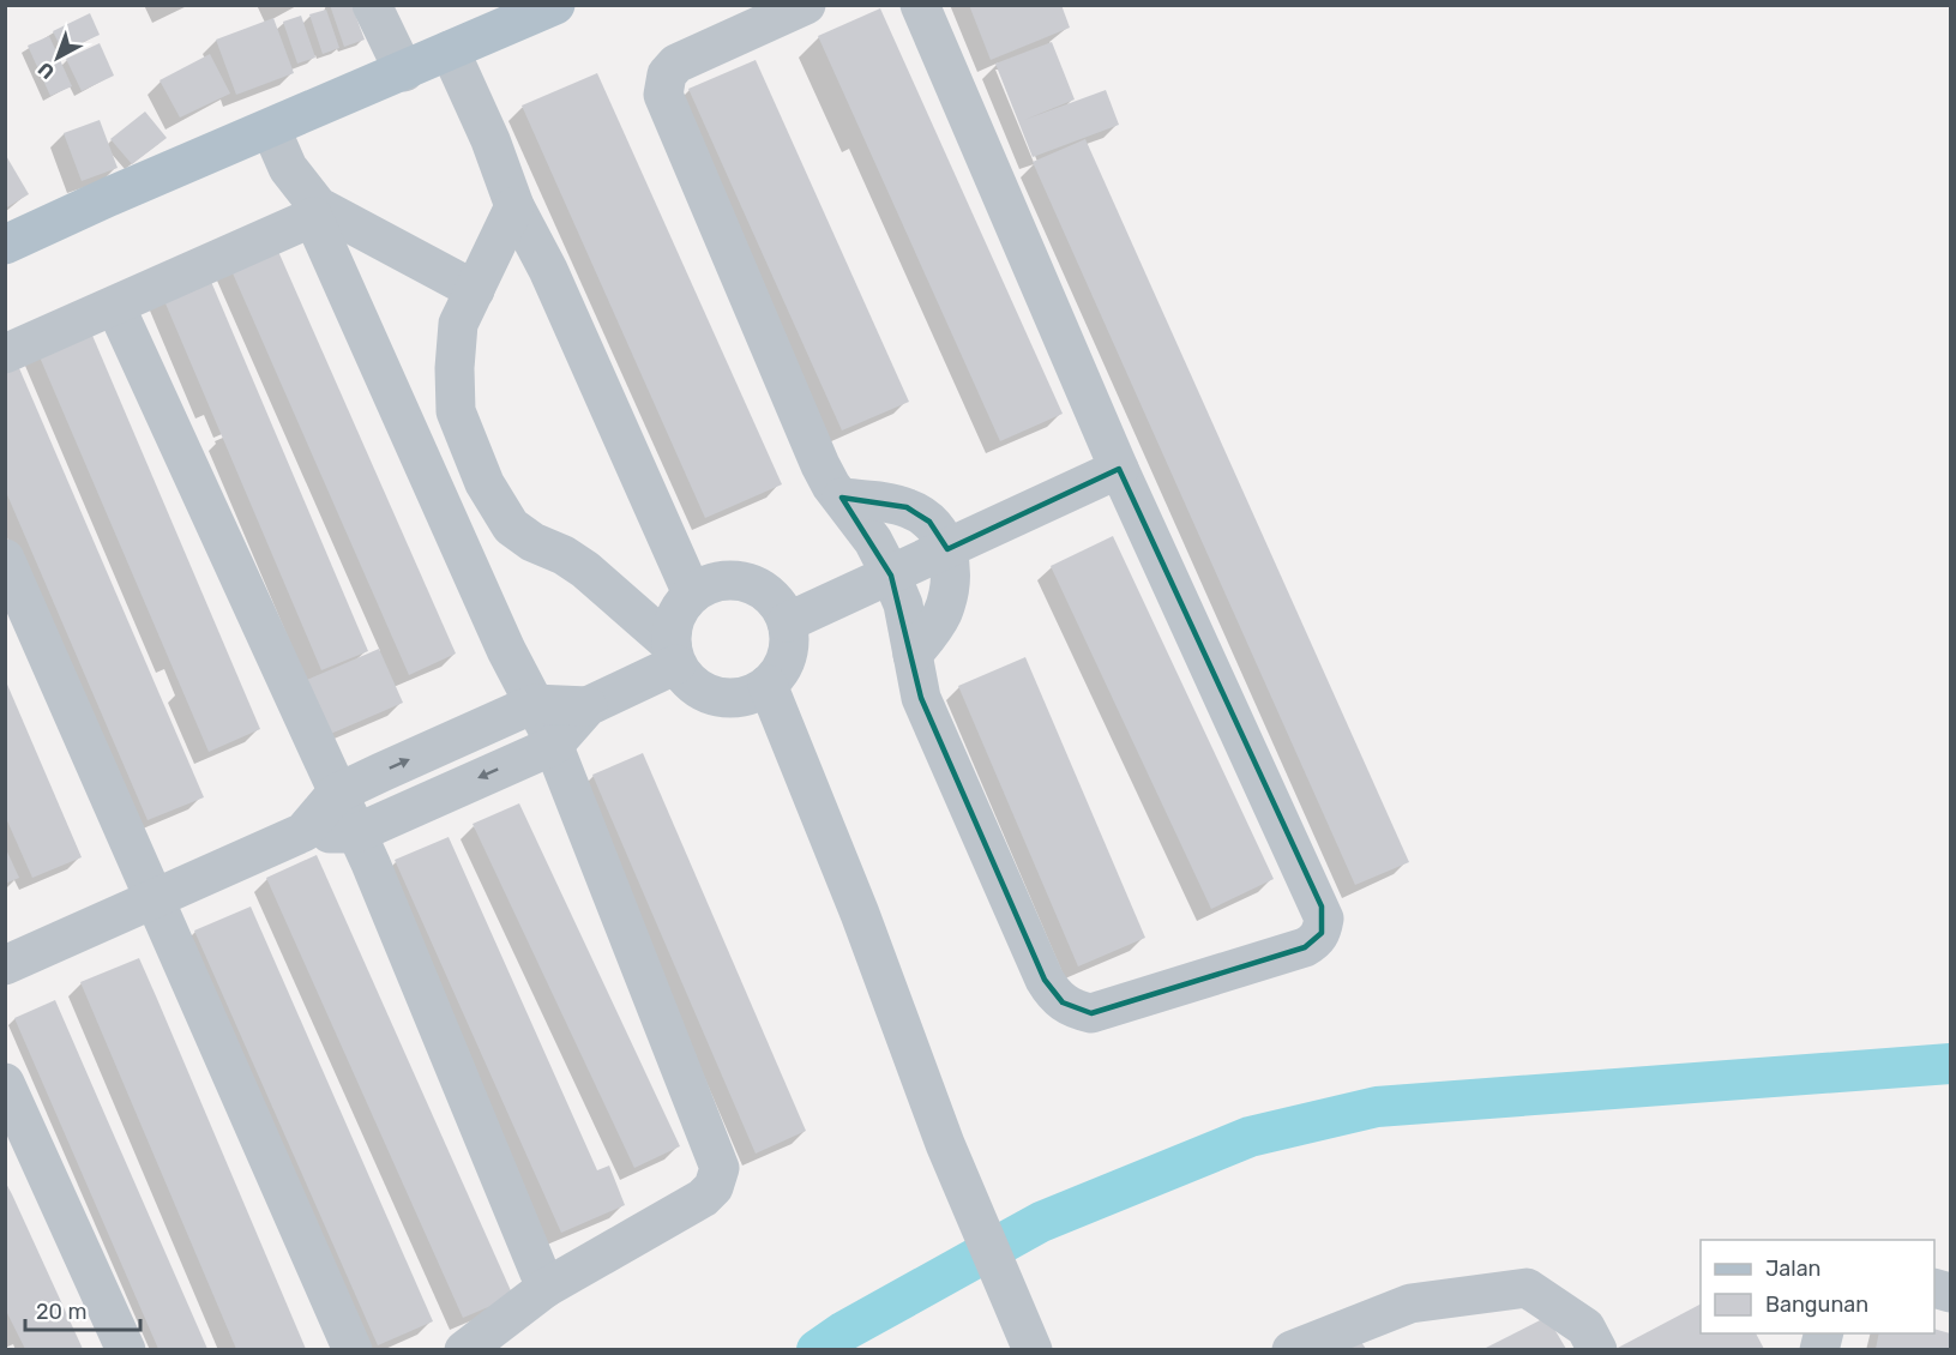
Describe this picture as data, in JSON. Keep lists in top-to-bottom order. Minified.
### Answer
{"legend":["Jalan","Bangunan"],"scale_bar":"20 m","north":"bottom left"}
